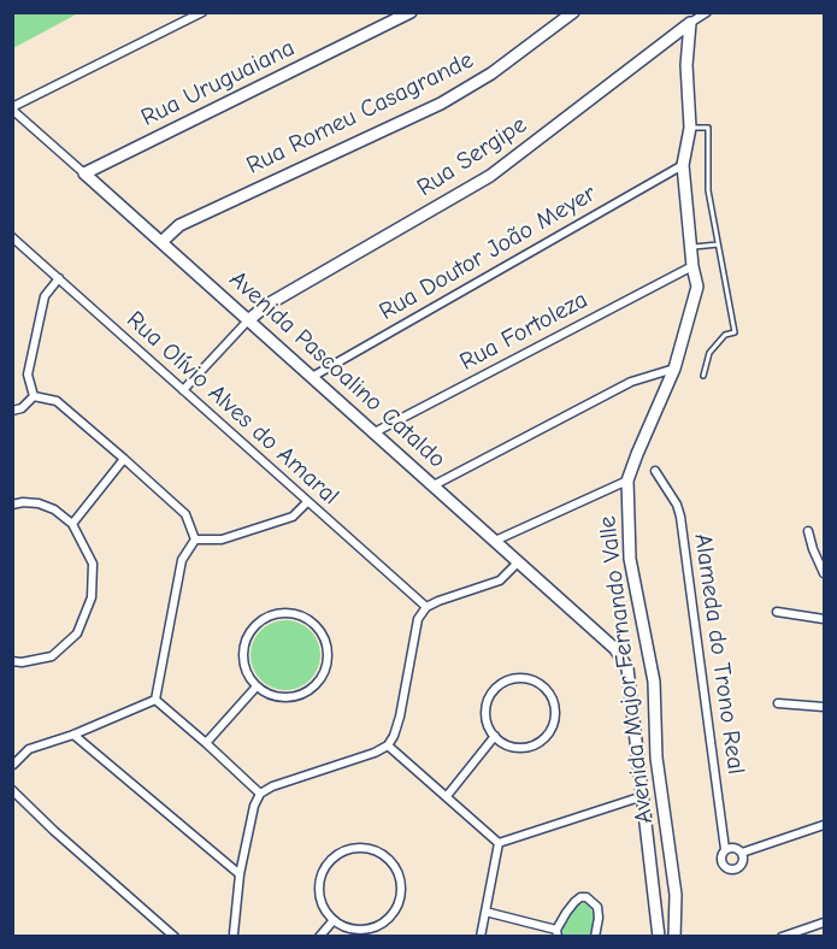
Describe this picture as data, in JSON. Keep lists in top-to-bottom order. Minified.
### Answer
{"streets":{"street":["Rua Uruguaiana","Rua Romeu Casagrande","Rua Sergipe","Rua Doutor João Meyer","Rua Fortoleza","Avenida Pascoalino Cataldo","Rua Olívio Alves do Amaral","Alameda do Trono Real","Avenida Major Fernando Valle"]},"crossings":[["Rua Uruguaiana","Avenida Pascoalino Cataldo"],["Rua Romeu Casagrande","Avenida Pascoalino Cataldo"],["Rua Sergipe","Avenida Pascoalino Cataldo"],["Rua Sergipe","Avenida Major Fernando Valle"],["Rua Doutor João Meyer","Avenida Pascoalino Cataldo"],["Rua Doutor João Meyer","Avenida Major Fernando Valle"],["Rua Fortoleza","Avenida Pascoalino Cataldo"],["Rua Fortoleza","Avenida Major Fernando Valle"]]}
